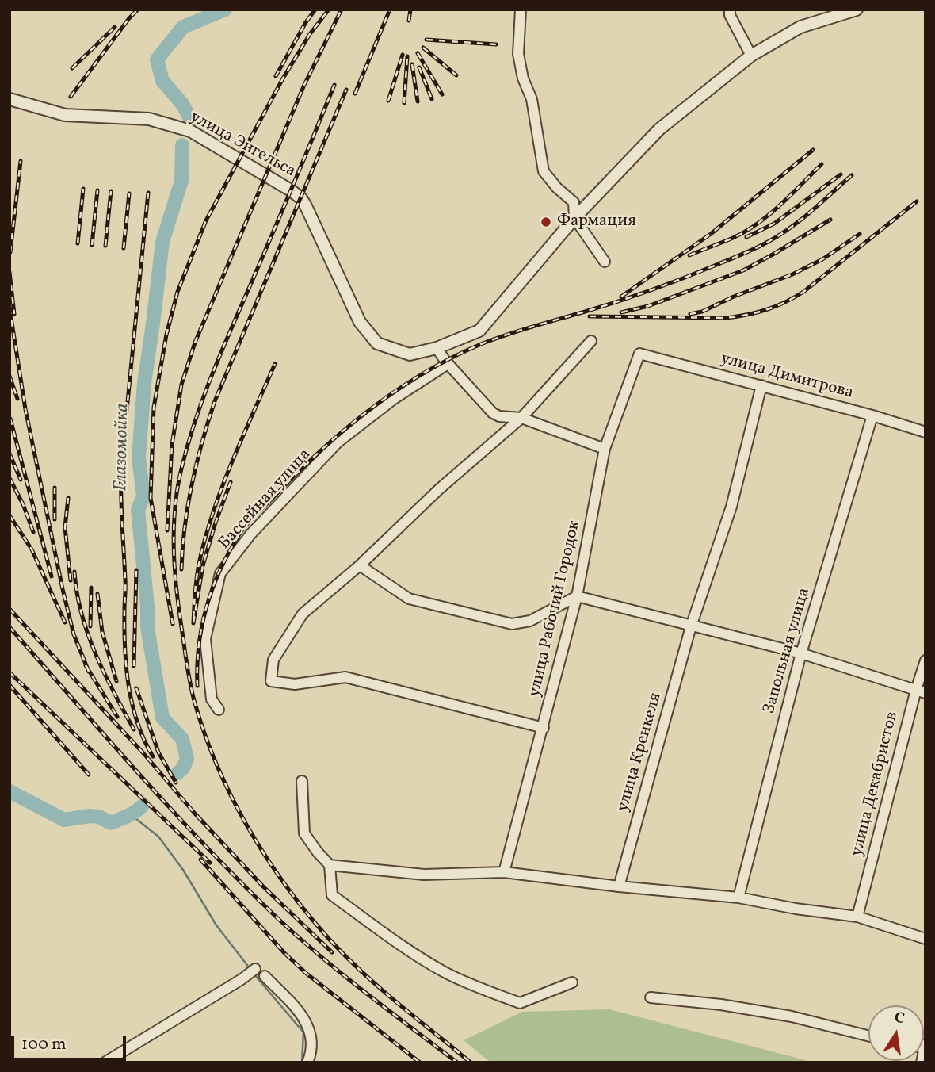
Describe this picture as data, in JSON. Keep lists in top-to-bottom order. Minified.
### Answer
{"streets":{"street":["улица Энгельса","улица Димитрова","Бассейная улица","улица Рабочий Городок","Запольная улица","улица Кренкеля","улица Декабристов"]},"crossings":[["улица Димитрова","улица Рабочий Городок"],["улица Димитрова","Запольная улица"],["улица Димитрова","улица Кренкеля"]],"water":["Глазомойка"],"places":["Фармация"],"scale_bar":"100 m","north":"top"}
